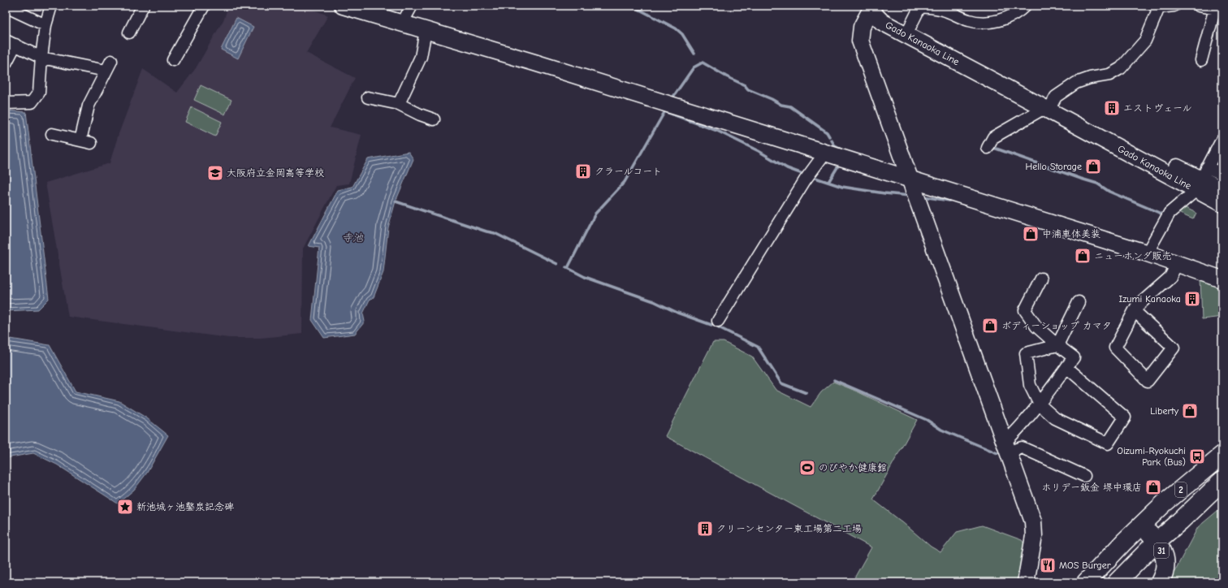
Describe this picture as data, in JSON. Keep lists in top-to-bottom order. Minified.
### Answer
{"streets":{"main road":["2","31"],"street":["Gado Kanaoka Line"]},"crossings":[["2","31"]],"water":["寺池"],"places":{"building":["エストヴェール","クラールコート","Izumi Kanaoka","クリーンセンター東工場第二工場"],"shop":["Hello Storage","中浦車体美装","ニューホンダ販売","ボディーショップ カマタ","Liberty","ホリデー鈑金 堺中環店"],"school or university":["大阪府立金岡高等学校"],"bus stop":["Oizumi-Ryokuchi Park (Bus)"],"sports":["のびやか健康館"],"place":["新池城ヶ池鑿泉記念碑"],"restaurant":["MOS Burger"]}}
